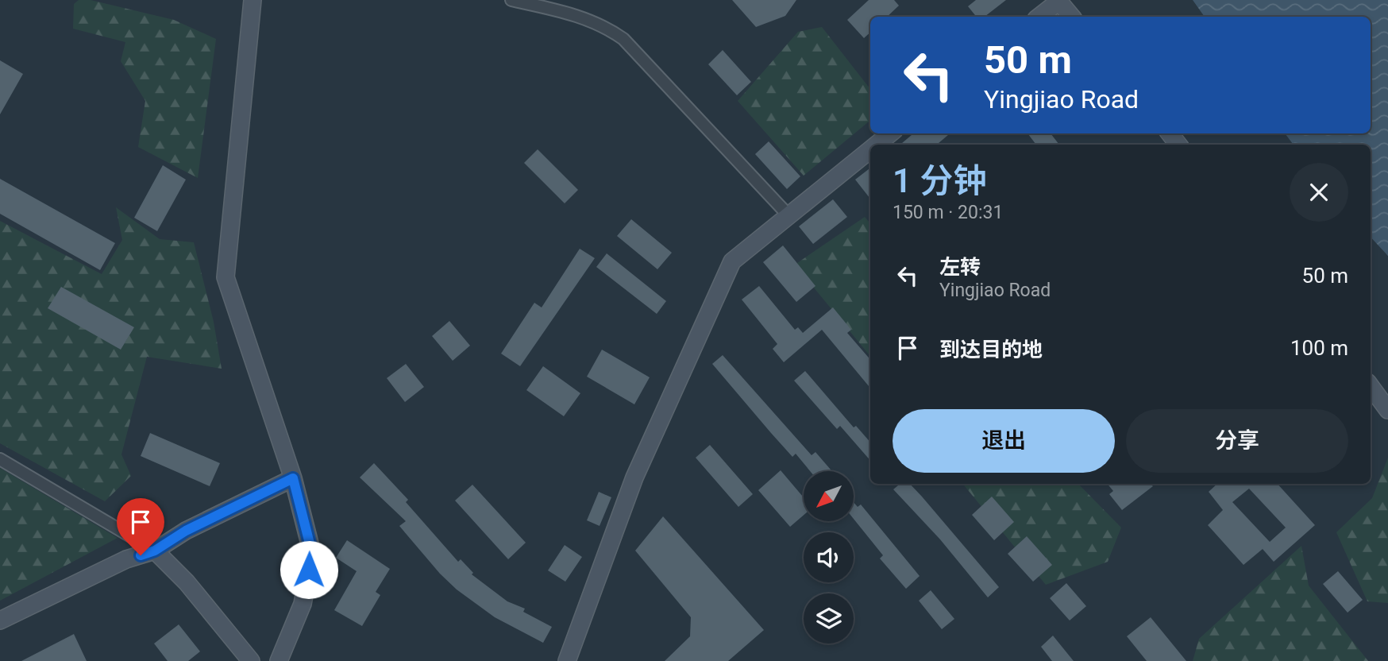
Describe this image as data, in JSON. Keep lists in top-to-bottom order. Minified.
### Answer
{"north":"bottom left","page":{"turn":["50 m","Yingjiao Road"],"heading":["1 分钟","150 m · 20:31"],"list":[{"name":"左转","note":"Yingjiao Road","value":"50 m"},{"name":"到达目的地","value":"100 m"}],"buttons":["退出","分享"]}}
